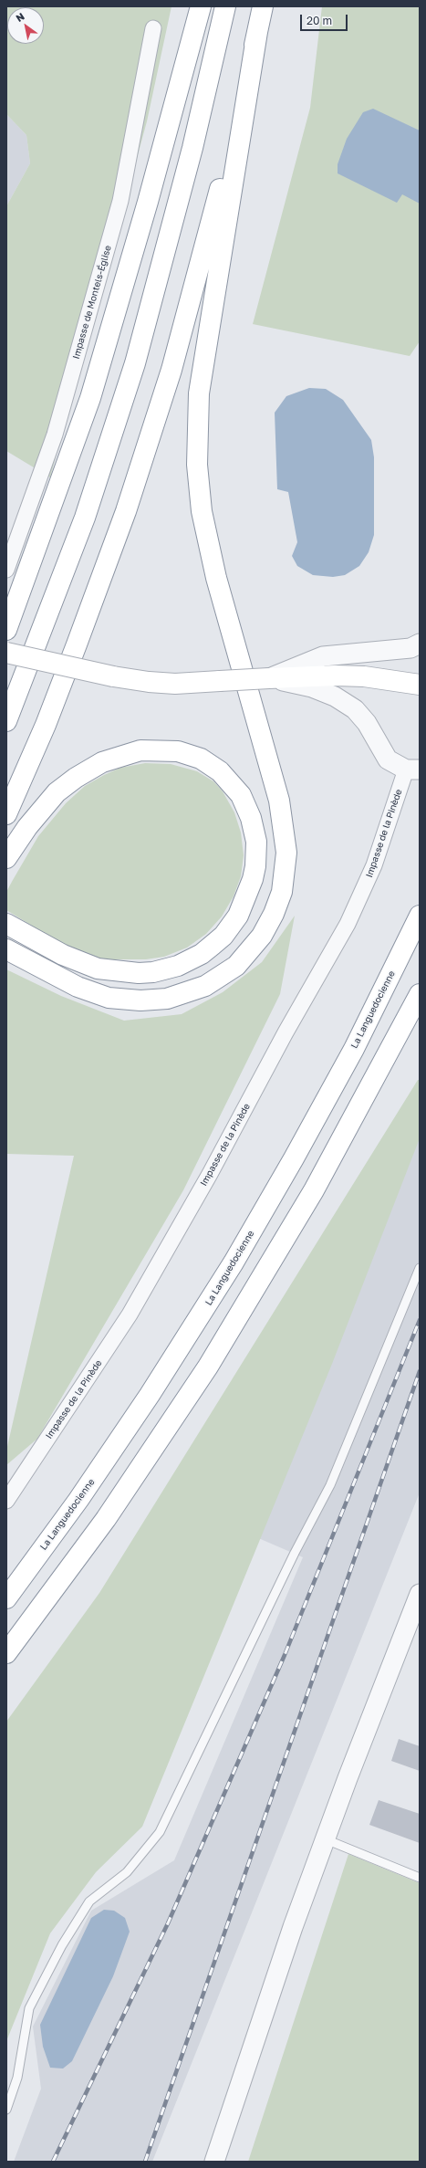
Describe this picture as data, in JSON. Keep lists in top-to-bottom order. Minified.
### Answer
{"streets":{"main road":["La Languedocienne"],"street":["Impasse de Montels-Église","Impasse de la Pinède"]},"scale_bar":"20 m","north":"top left"}
